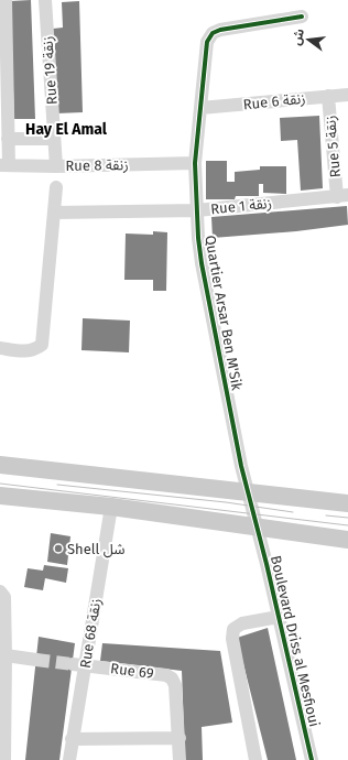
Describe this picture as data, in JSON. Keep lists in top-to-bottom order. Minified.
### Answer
{"streets":{"street":["Rue 19 زنقة","Rue 6 زنقة","Rue 5 زنقة","Rue 8 زنقة","Rue 1 زنقة","Quartier Arsar Ben M'Sik","Rue 68 زنقة","Boulevard Driss al Mesfioui","Rue 69"]},"crossings":[["Rue 19 زنقة","Rue 8 زنقة"],["Rue 6 زنقة","Rue 5 زنقة"],["Rue 6 زنقة","Quartier Arsar Ben M'Sik"],["Rue 5 زنقة","Rue 1 زنقة"],["Rue 8 زنقة","Quartier Arsar Ben M'Sik"],["Rue 1 زنقة","Quartier Arsar Ben M'Sik"],["Quartier Arsar Ben M'Sik","Boulevard Driss al Mesfioui"],["Rue 68 زنقة","Rue 69"]],"districts":["Hay El Amal"],"places":["Shell شل"],"north":"left"}
